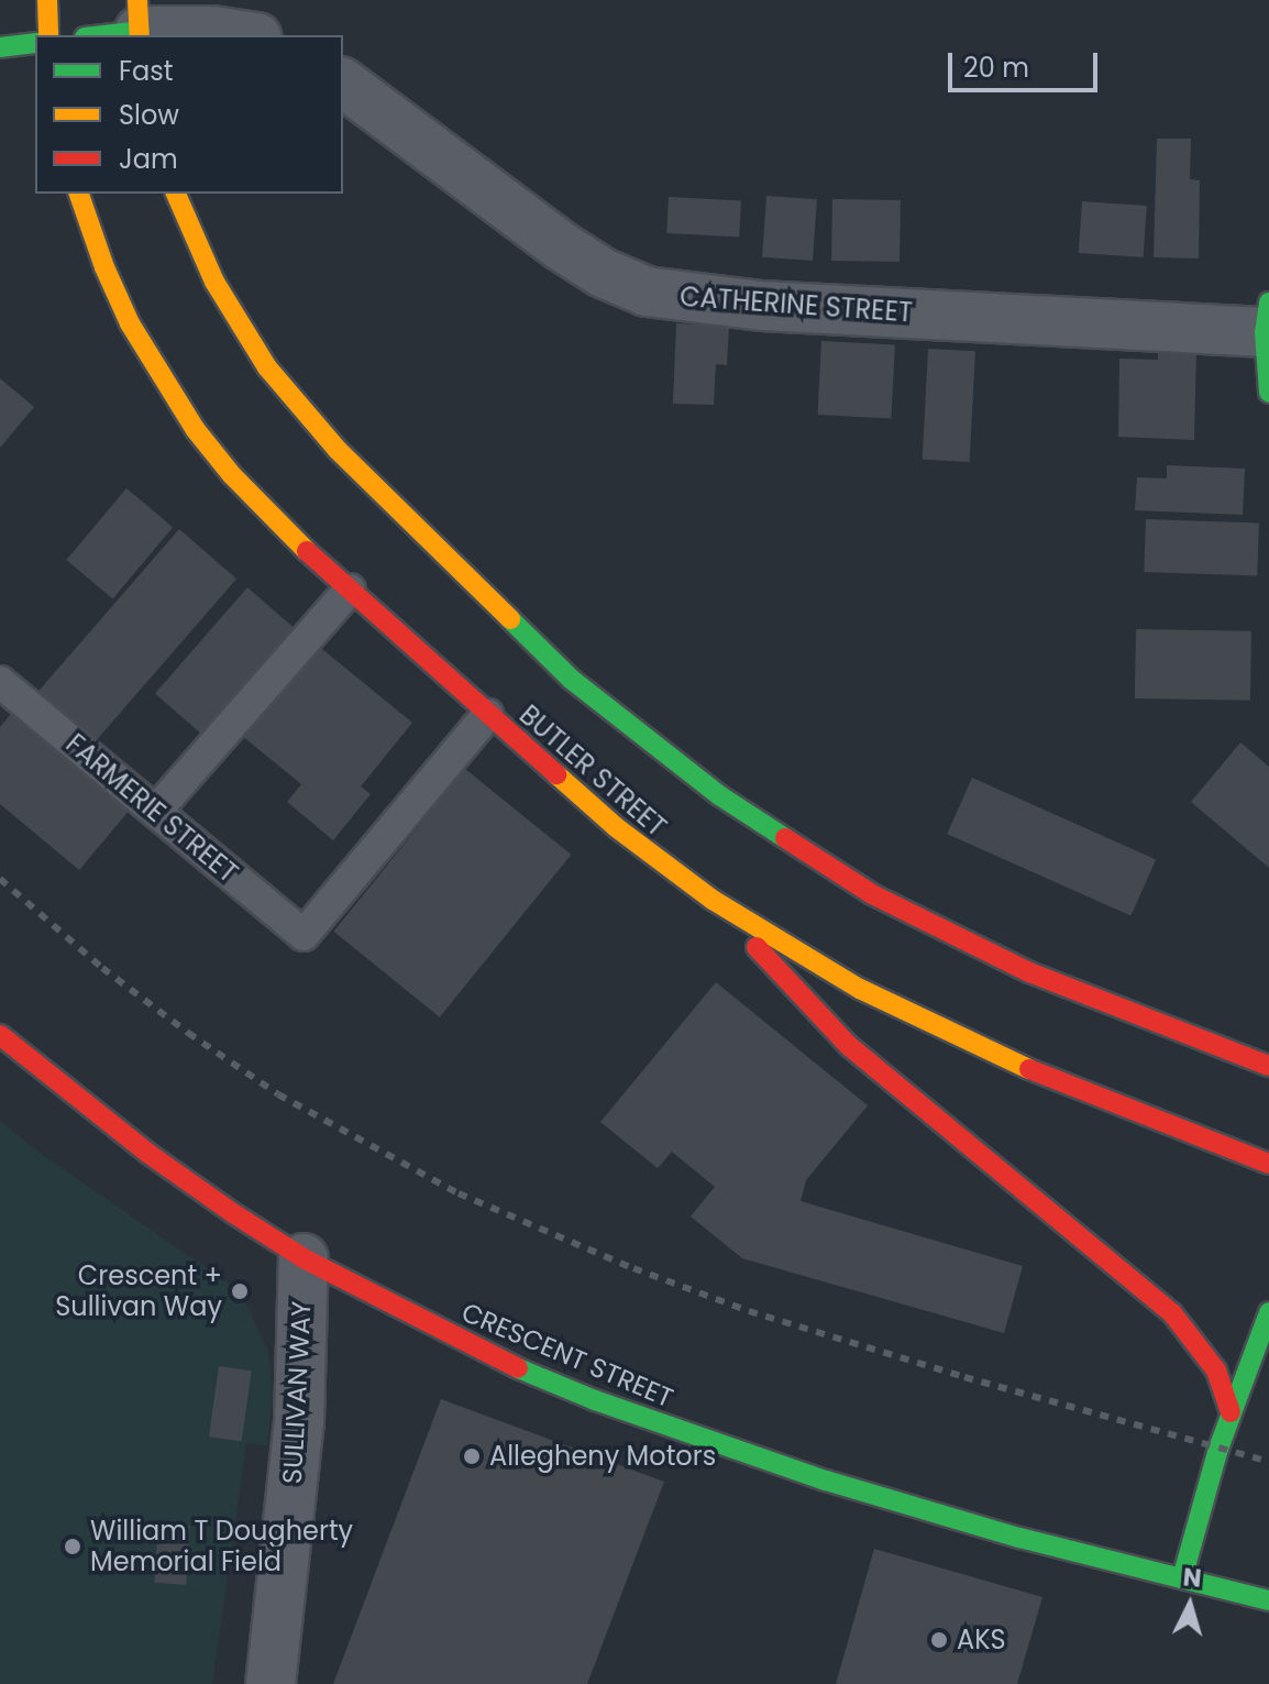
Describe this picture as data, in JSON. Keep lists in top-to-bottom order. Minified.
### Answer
{"streets":{"main road":["BUTLER STREET","CRESCENT STREET"],"street":["CATHERINE STREET","SULLIVAN WAY"],"lane":["FARMERIE STREET"]},"crossings":[["BUTLER STREET","FARMERIE STREET"],["CRESCENT STREET","SULLIVAN WAY"]],"places":["Crescent + Sullivan Way","Allegheny Motors","William T Dougherty Memorial Field","AKS"],"legend":["Fast","Slow","Jam"],"scale_bar":"20 m","north":"top"}
